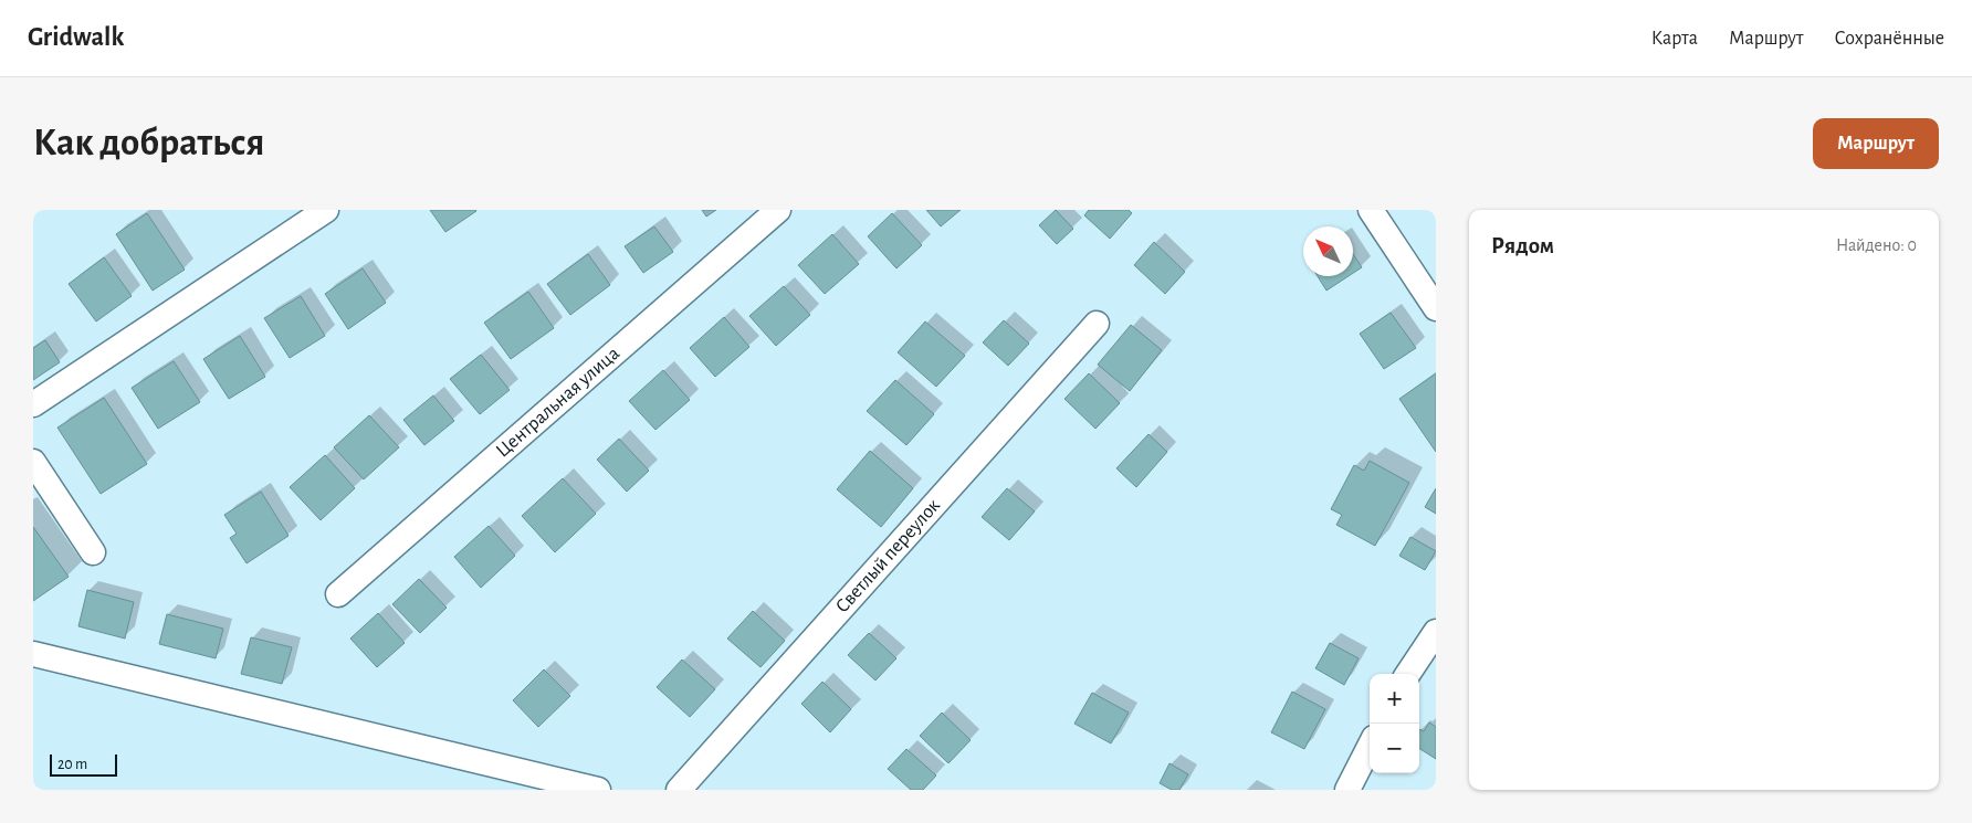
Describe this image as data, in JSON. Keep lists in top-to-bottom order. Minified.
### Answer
{"streets":{"street":["Центральная улица","Светлый переулок"]},"scale_bar":"20 m","north":"top left","page":{"header":"Gridwalk","nav":["Карта","Маршрут","Сохранённые"],"buttons":"Маршрут","title":"Как добраться","heading":["Рядом","Найдено: 0"],"map_buttons":["+","−"],"scale":"20 m"}}
